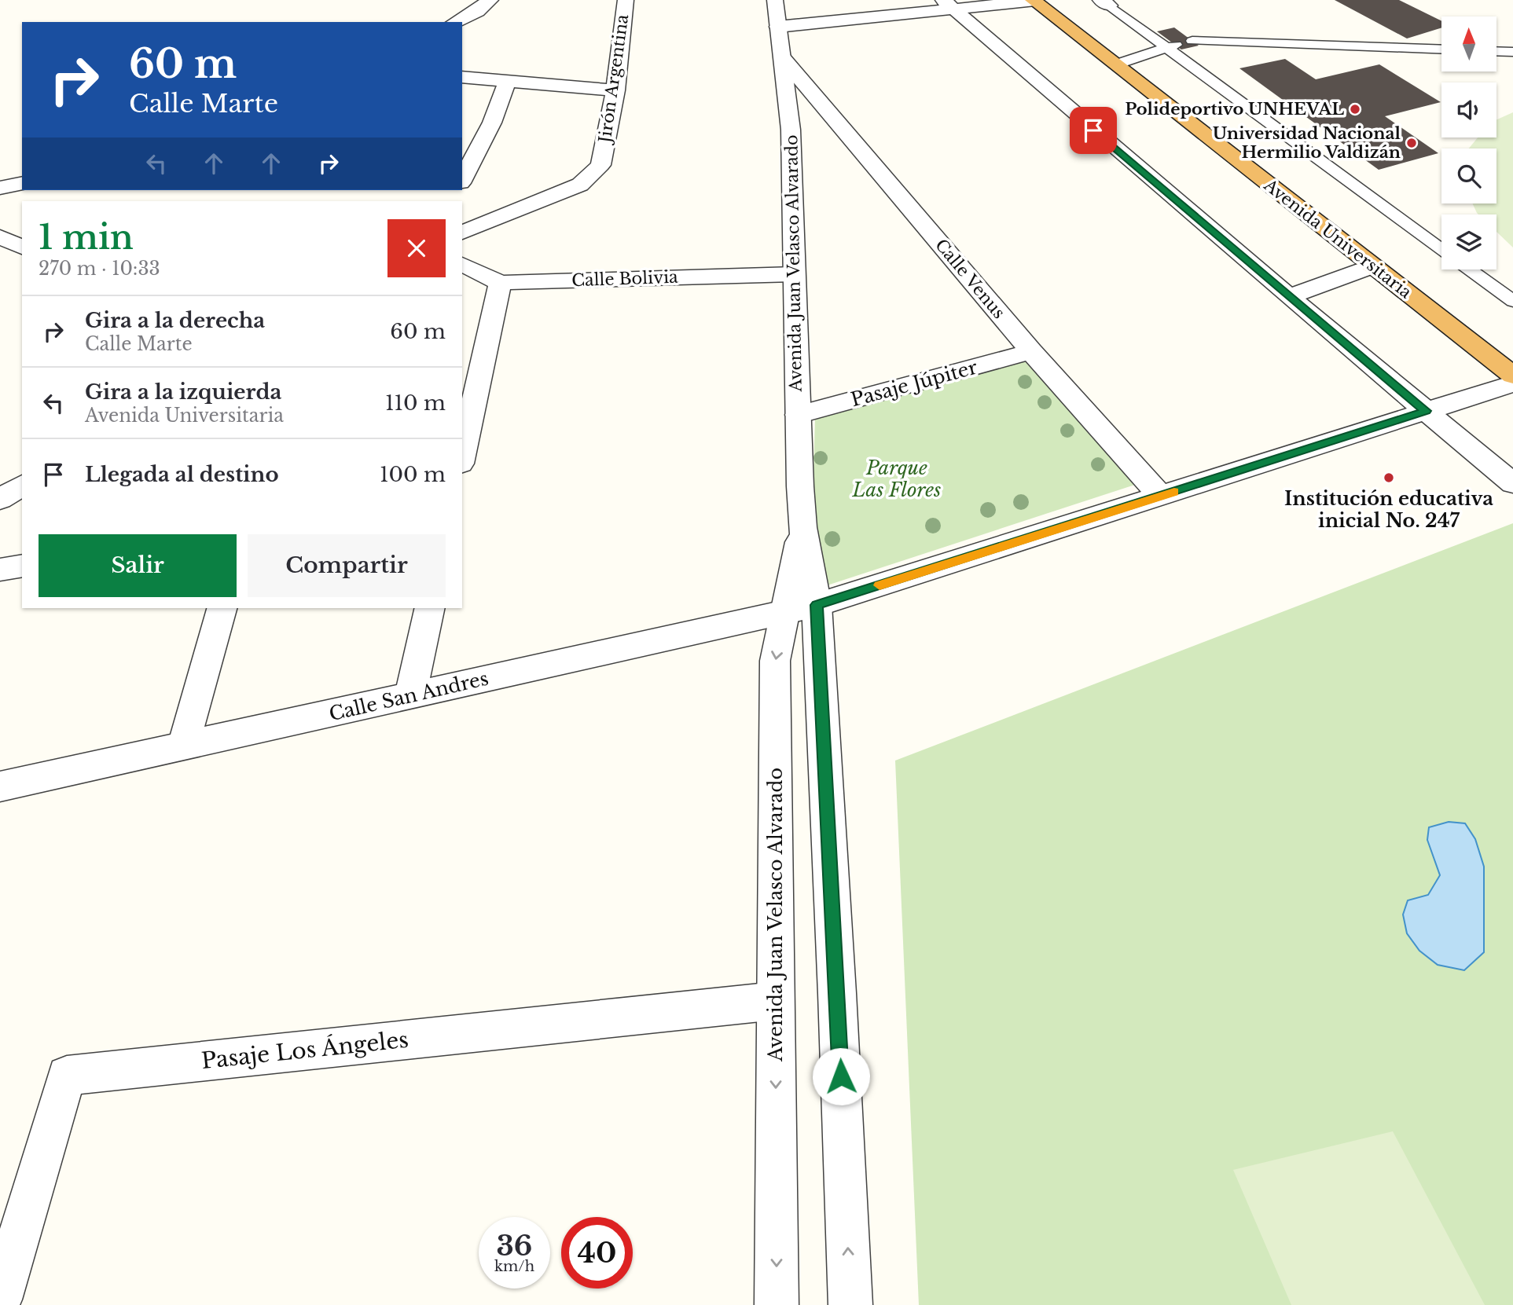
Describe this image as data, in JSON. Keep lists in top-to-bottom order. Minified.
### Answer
{"streets":{"highway":["Avenida Universitaria"],"street":["Jirón Argentina","Avenida Juan Velasco Alvarado","Calle Bolivia","Calle Venus","Pasaje Júpiter","Calle San Andres","Pasaje Los Ángeles"]},"crossings":[["Avenida Juan Velasco Alvarado","Calle Bolivia"],["Avenida Juan Velasco Alvarado","Calle Venus"],["Avenida Juan Velasco Alvarado","Pasaje Júpiter"],["Avenida Juan Velasco Alvarado","Calle San Andres"],["Avenida Juan Velasco Alvarado","Pasaje Los Ángeles"],["Calle Venus","Pasaje Júpiter"],["Calle Venus","Calle San Andres"]],"parks":["Parque Las Flores"],"places":["Polideportivo UNHEVAL","Universidad Nacional Hermilio Valdizán","Institución educativa inicial No. 247"],"north":"top","page":{"turn":["60 m","Calle Marte"],"heading":["1 min","270 m · 10:33"],"list":[{"name":"Gira a la derecha","note":"Calle Marte","value":"60 m"},{"name":"Gira a la izquierda","note":"Avenida Universitaria","value":"110 m"},{"name":"Llegada al destino","value":"100 m"}],"buttons":["Salir","Compartir"],"speed":"36 km/h","limit":"40"}}
